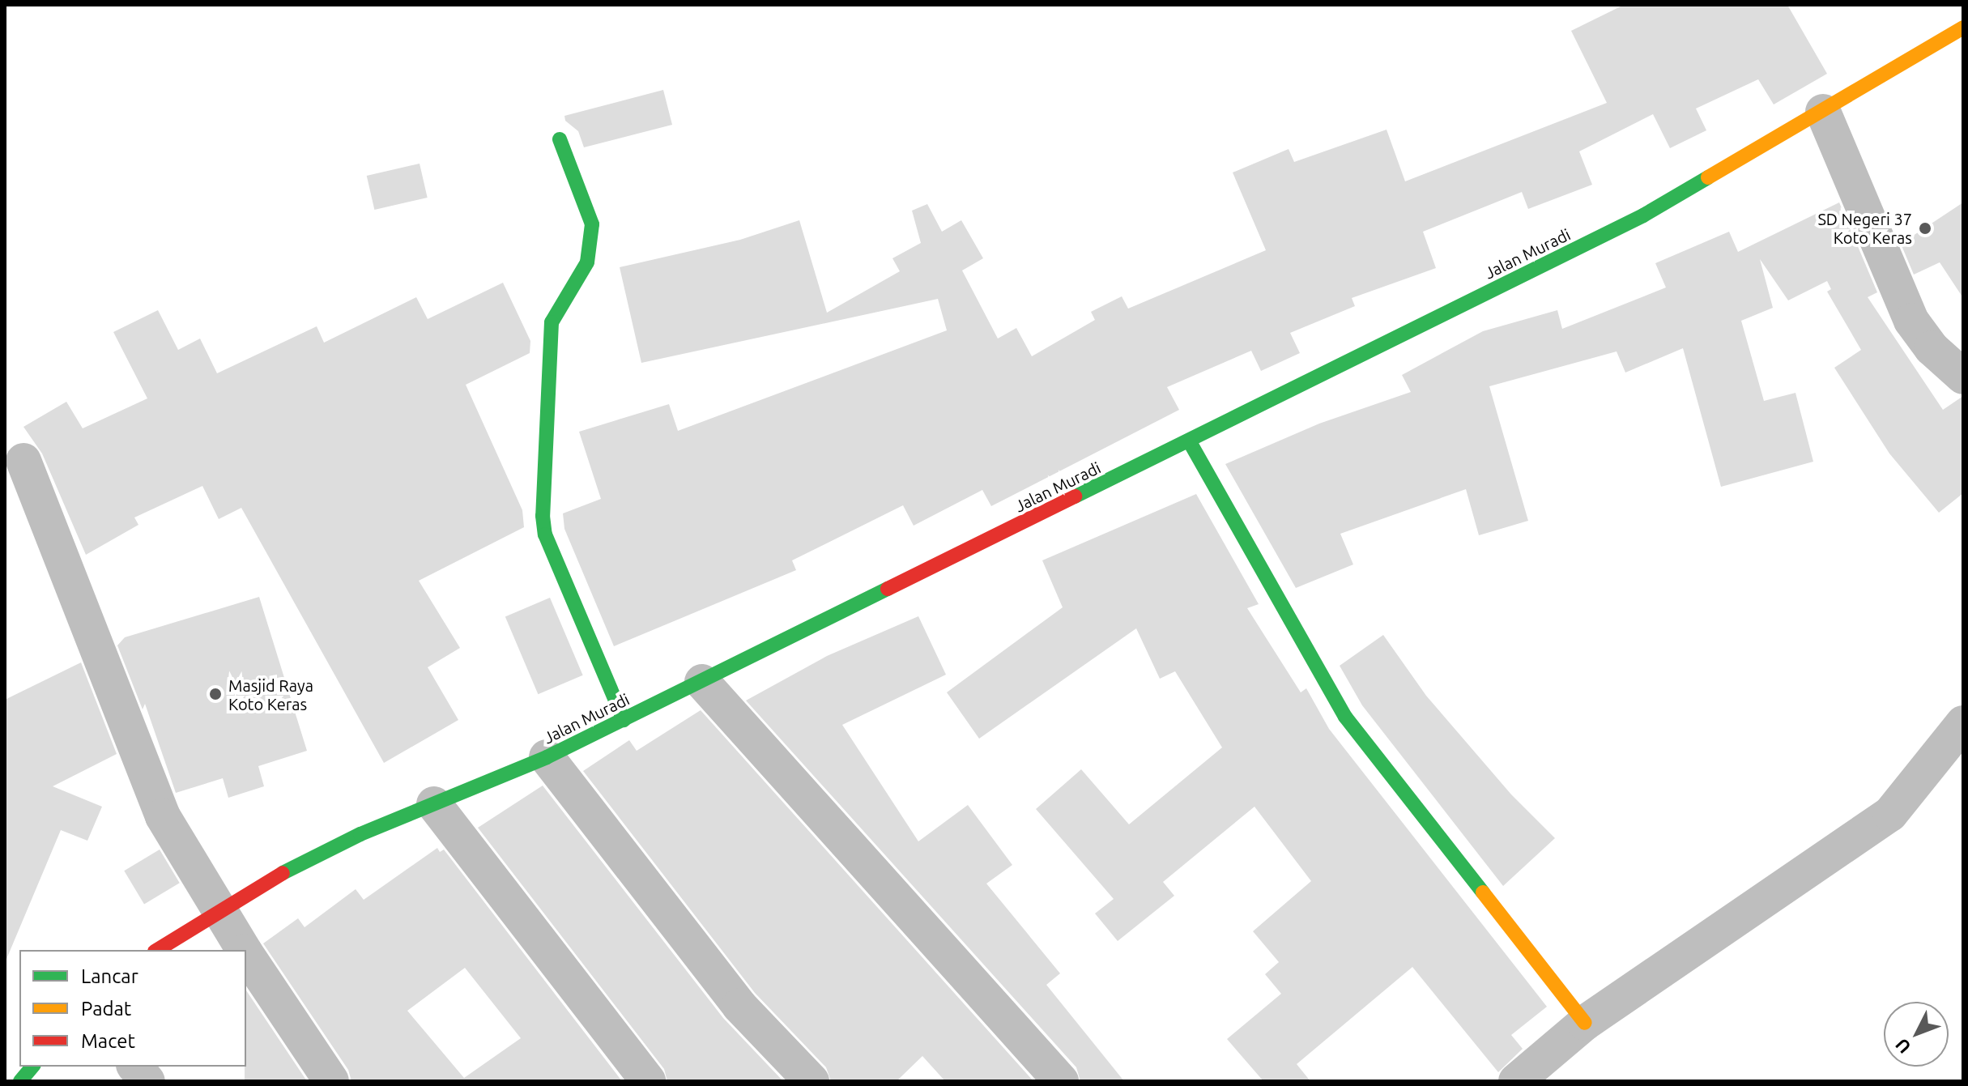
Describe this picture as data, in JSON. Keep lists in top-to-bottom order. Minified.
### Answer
{"streets":{"main road":["Jalan Muradi"]},"places":["SD Negeri 37 Koto Keras","Masjid Raya Koto Keras"],"legend":["Lancar","Padat","Macet"],"north":"bottom left"}
